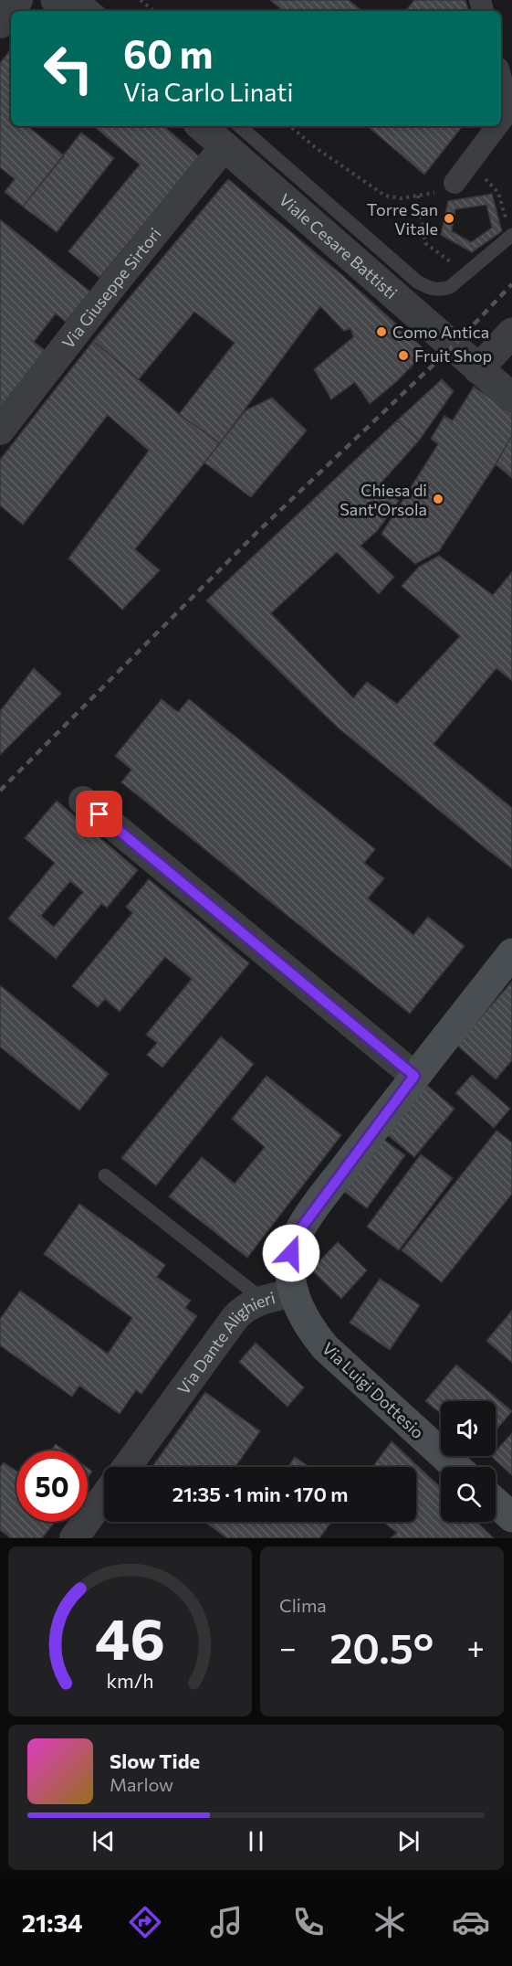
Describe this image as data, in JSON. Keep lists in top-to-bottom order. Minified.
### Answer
{"streets":{"main road":["Via Dante Alighieri","Via Luigi Dottesio"],"street":["Viale Cesare Battisti","Via Giuseppe Sirtori"]},"crossings":[["Viale Cesare Battisti","Via Giuseppe Sirtori"],["Via Dante Alighieri","Via Luigi Dottesio"]],"places":["Torre San Vitale","Como Antica","Fruit Shop","Chiesa di Sant'Orsola"],"page":{"turn":["60 m","Via Carlo Linati"],"limit":"50","trip":"21:35 · 1 min · 170 m","tile":"Clima","heat":["−","20.5°","+"],"song":["Slow Tide","Marlow"],"tabs":"21:34","gauge":["46","km/h"]}}
